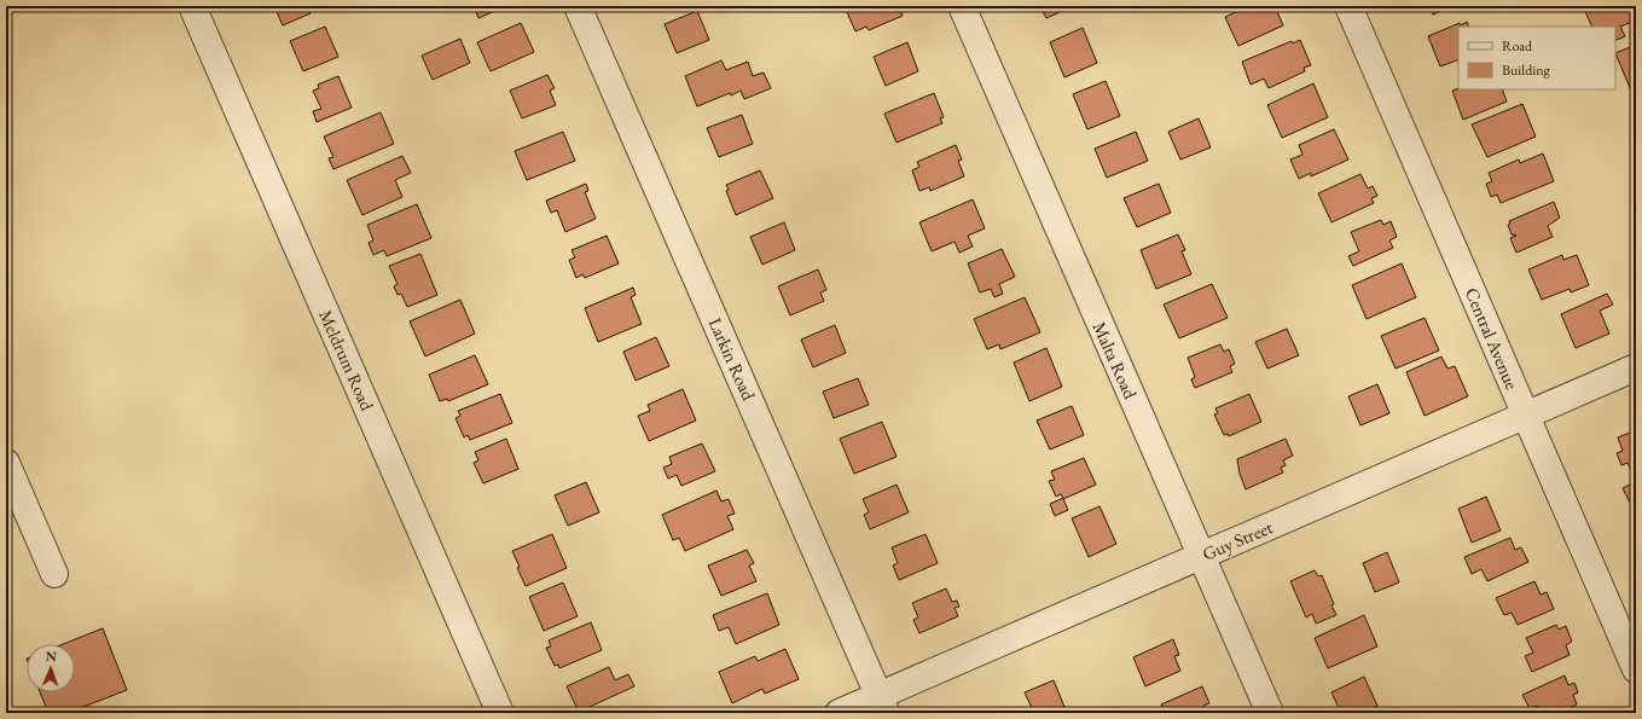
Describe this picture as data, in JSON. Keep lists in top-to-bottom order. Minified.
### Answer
{"streets":{"street":["Central Avenue","Larkin Road","Meldrum Road","Malta Road","Guy Street"]},"crossings":[["Central Avenue","Guy Street"],["Larkin Road","Guy Street"],["Malta Road","Guy Street"]],"legend":["Road","Building"],"north":"top"}
